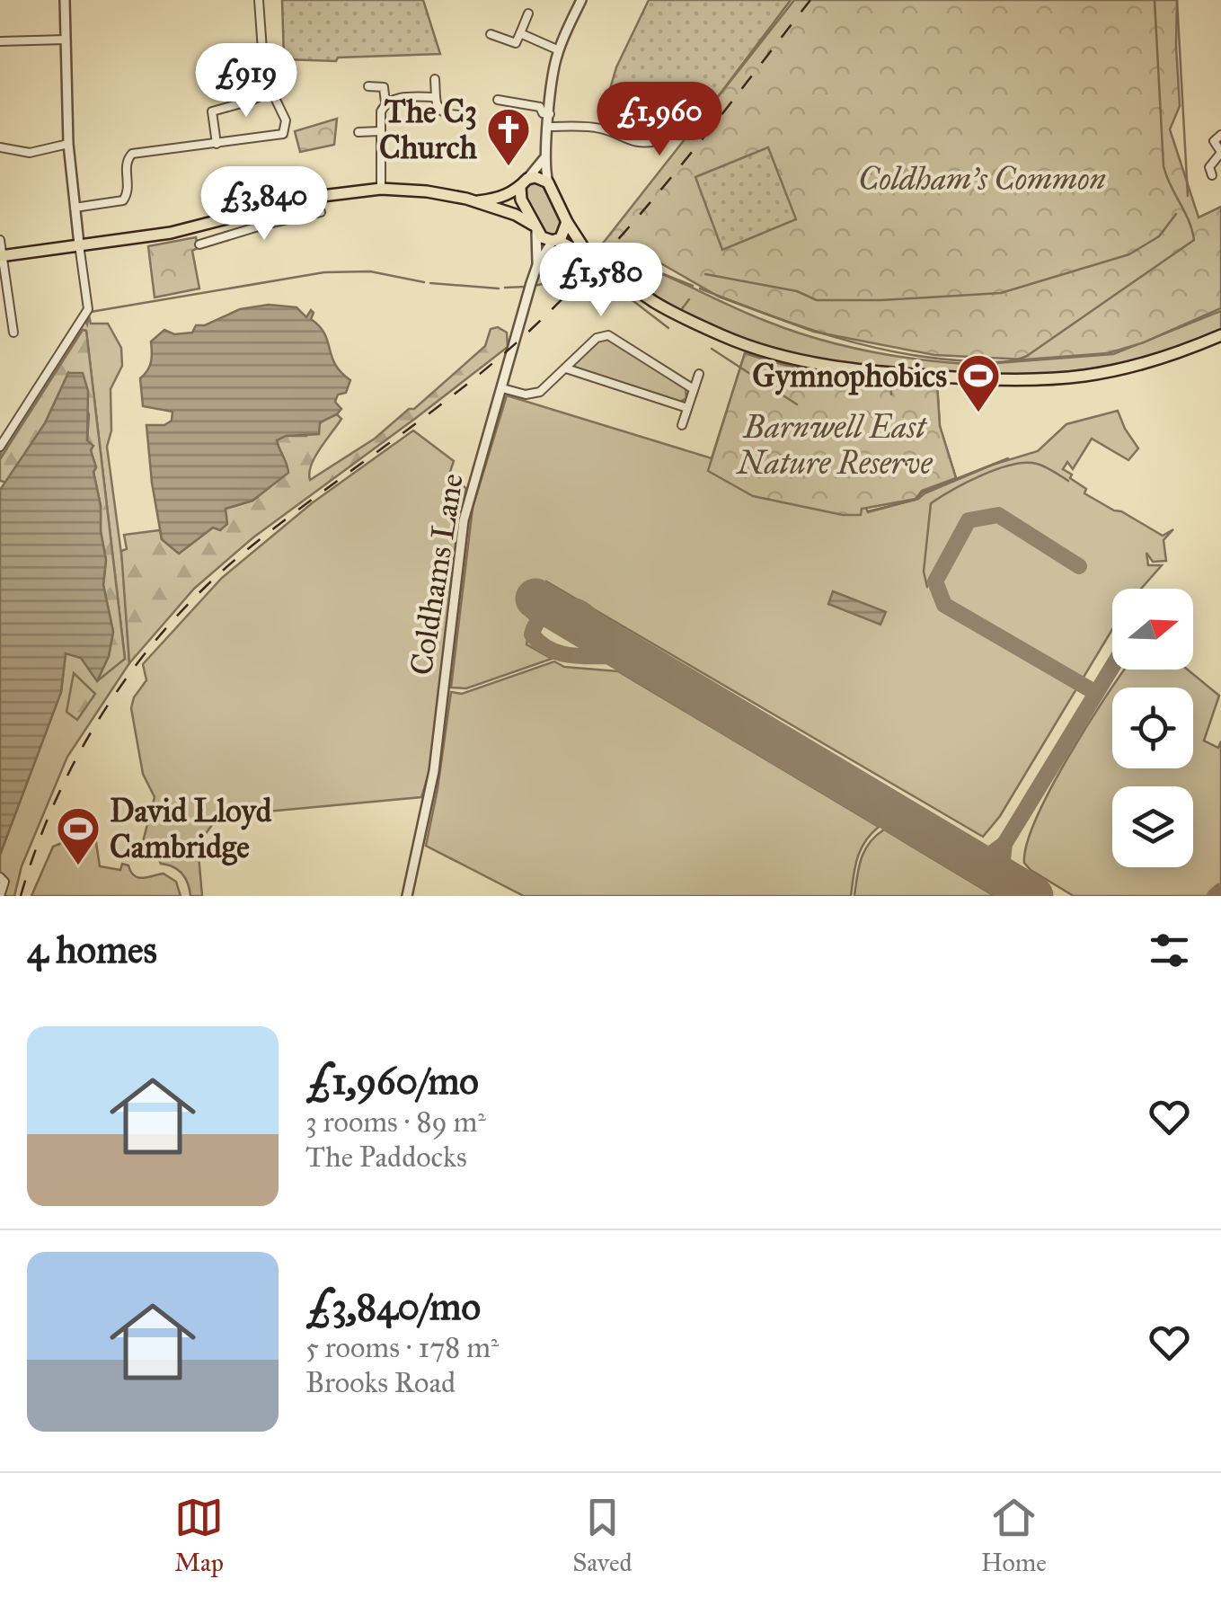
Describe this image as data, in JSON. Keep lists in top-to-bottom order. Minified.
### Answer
{"streets":{"street":["Coldhams Lane"]},"parks":["Coldham's Common","Barnwell East Nature Reserve"],"places":{"church":["The C3 Church"],"sports":["Gymnophobics","David Lloyd Cambridge"]},"north":"right","page":{"price":["£919","£1,960","£3,840","£1,580"],"heading":"4 homes","list":[{"name":"£1,960/mo","note":"3 rooms · 89 m² · The Paddocks"},{"name":"£3,840/mo","note":"5 rooms · 178 m² · Brooks Road"}],"tabs":["Map","Saved","Home"]}}
